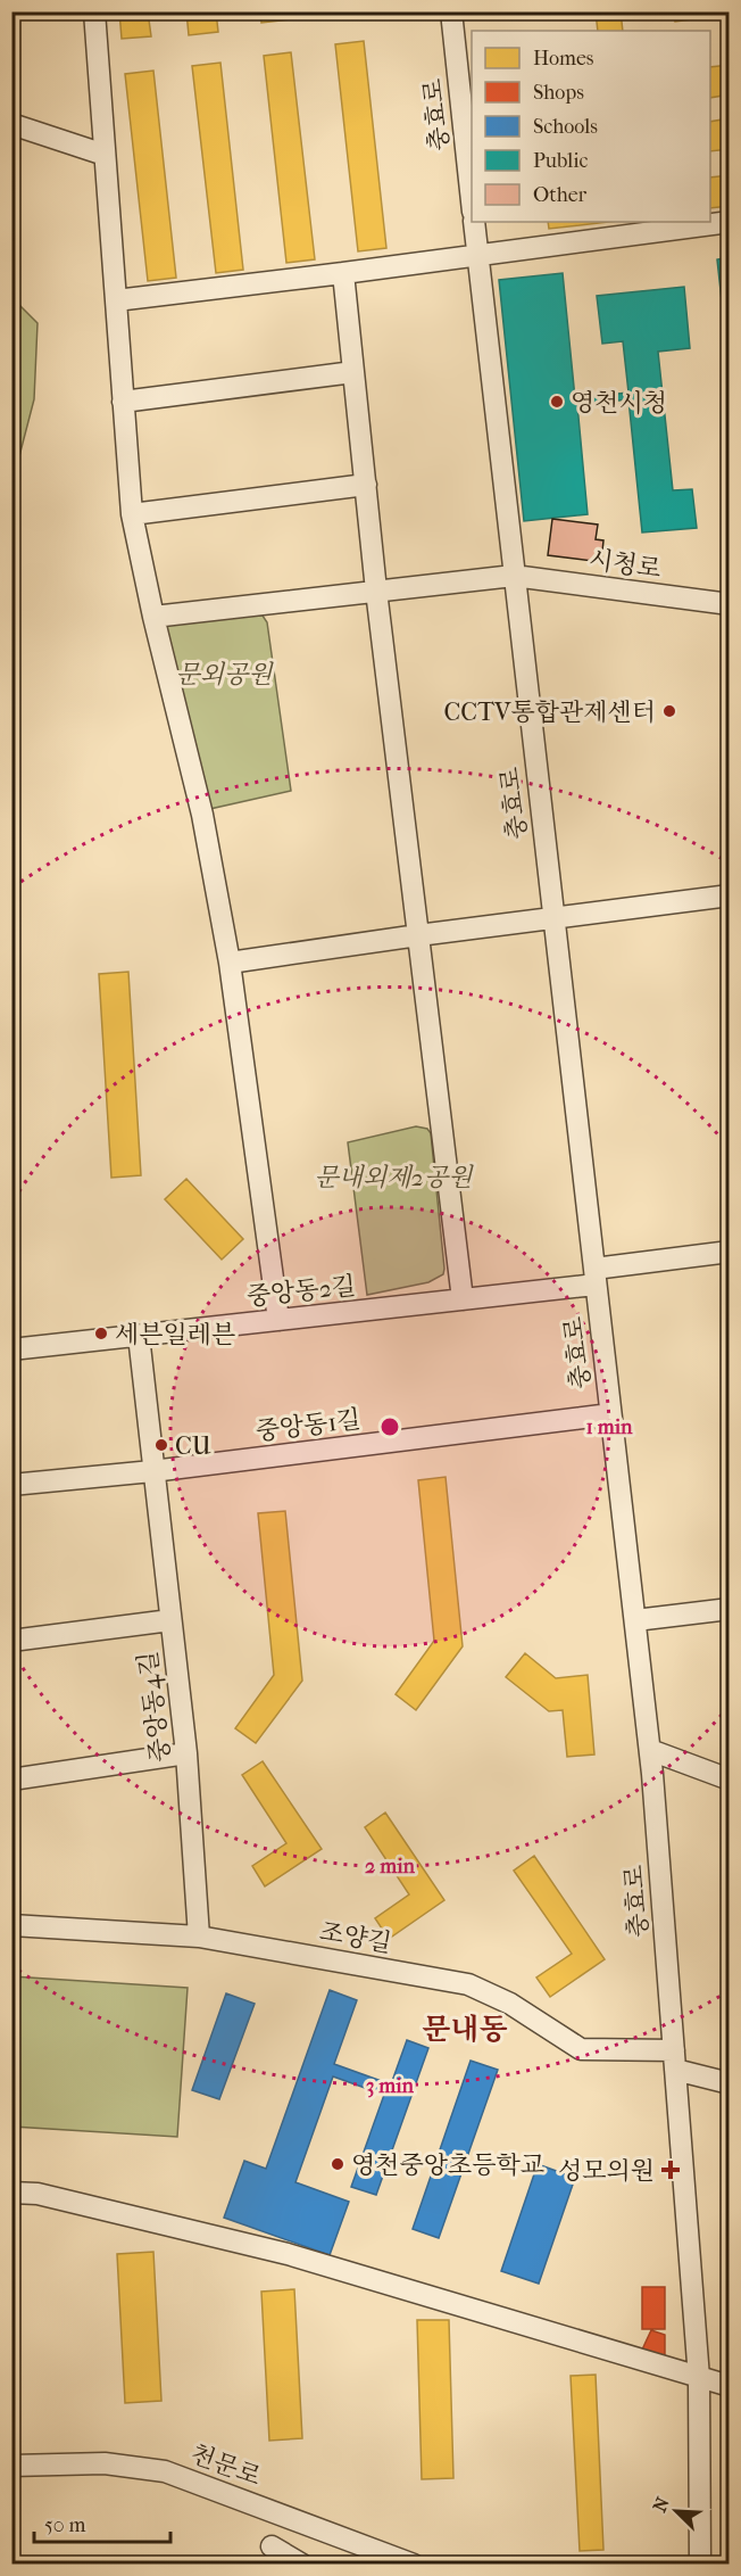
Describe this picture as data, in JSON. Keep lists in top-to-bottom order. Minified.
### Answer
{"streets":{"street":["충효로","시청로","중앙동2길","중앙동1길","중앙동4길","조양길","천문로"]},"crossings":[["충효로","시청로"],["충효로","중앙동2길"],["충효로","중앙동1길"],["충효로","조양길"],["중앙동2길","중앙동4길"],["중앙동1길","중앙동4길"],["중앙동4길","조양길"]],"districts":["문내동"],"parks":["문외공원","문내외제2공원"],"places":{"other":["영천시청","CCTV통합관제센터","세븐일레븐","CU","영천중앙초등학교"],"health":["성모의원"]},"legend":["Homes","Shops","Schools","Public","Other"],"scale_bar":"50 m","north":"top left","rings":["1 min","2 min","3 min"]}
